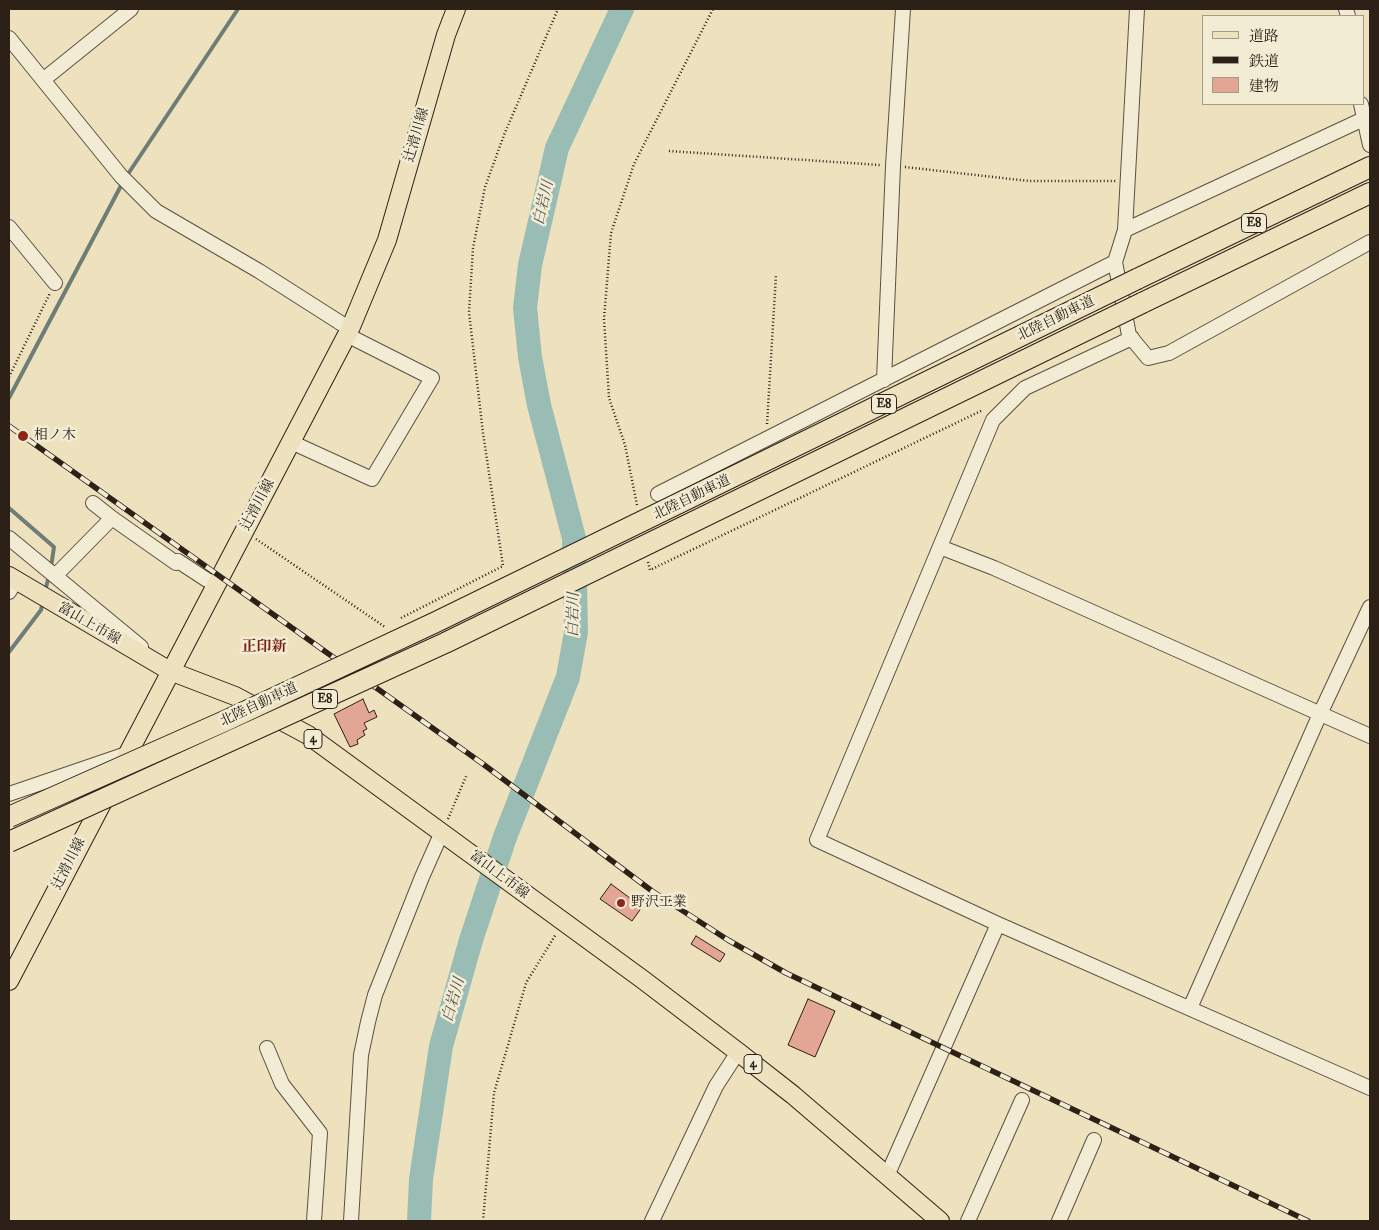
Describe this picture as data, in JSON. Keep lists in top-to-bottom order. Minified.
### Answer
{"streets":{"highway":["E8","北陸自動車道"],"main road":["辻滑川線","富山上市線","4"]},"crossings":[["辻滑川線","富山上市線"],["辻滑川線","4"],["富山上市線","4"]],"districts":["正印新"],"water":["白岩川"],"places":["相ノ木","野沢工業"],"legend":["道路","鉄道","建物"]}
